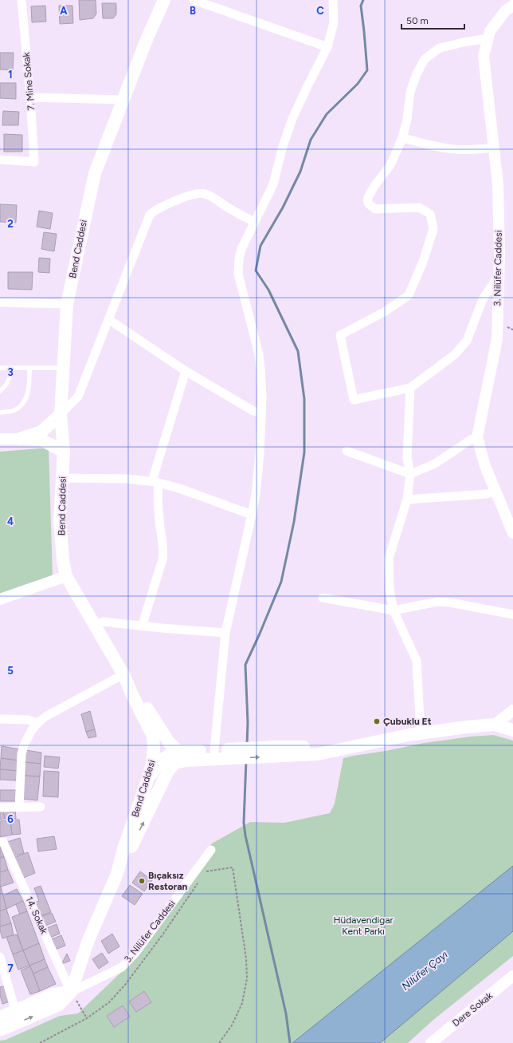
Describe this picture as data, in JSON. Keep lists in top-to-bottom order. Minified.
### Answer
{"streets":{"main road":["Bend Caddesi"],"street":["7. Mine Sokak","3. Nilüfer Caddesi","14. Sokak","Dere Sokak"]},"crossings":[["Bend Caddesi","3. Nilüfer Caddesi"],["Bend Caddesi","14. Sokak"],["3. Nilüfer Caddesi","14. Sokak"]],"water":["Nilüfer Çayı"],"parks":["Hüdavendigar Kent Parkı"],"places":["Çubuklu Et","Bıçaksız Restoran"],"scale_bar":"50 m","grid":{"columns":["A","B","C"],"rows":["1","2","3","4","5","6","7"]}}
